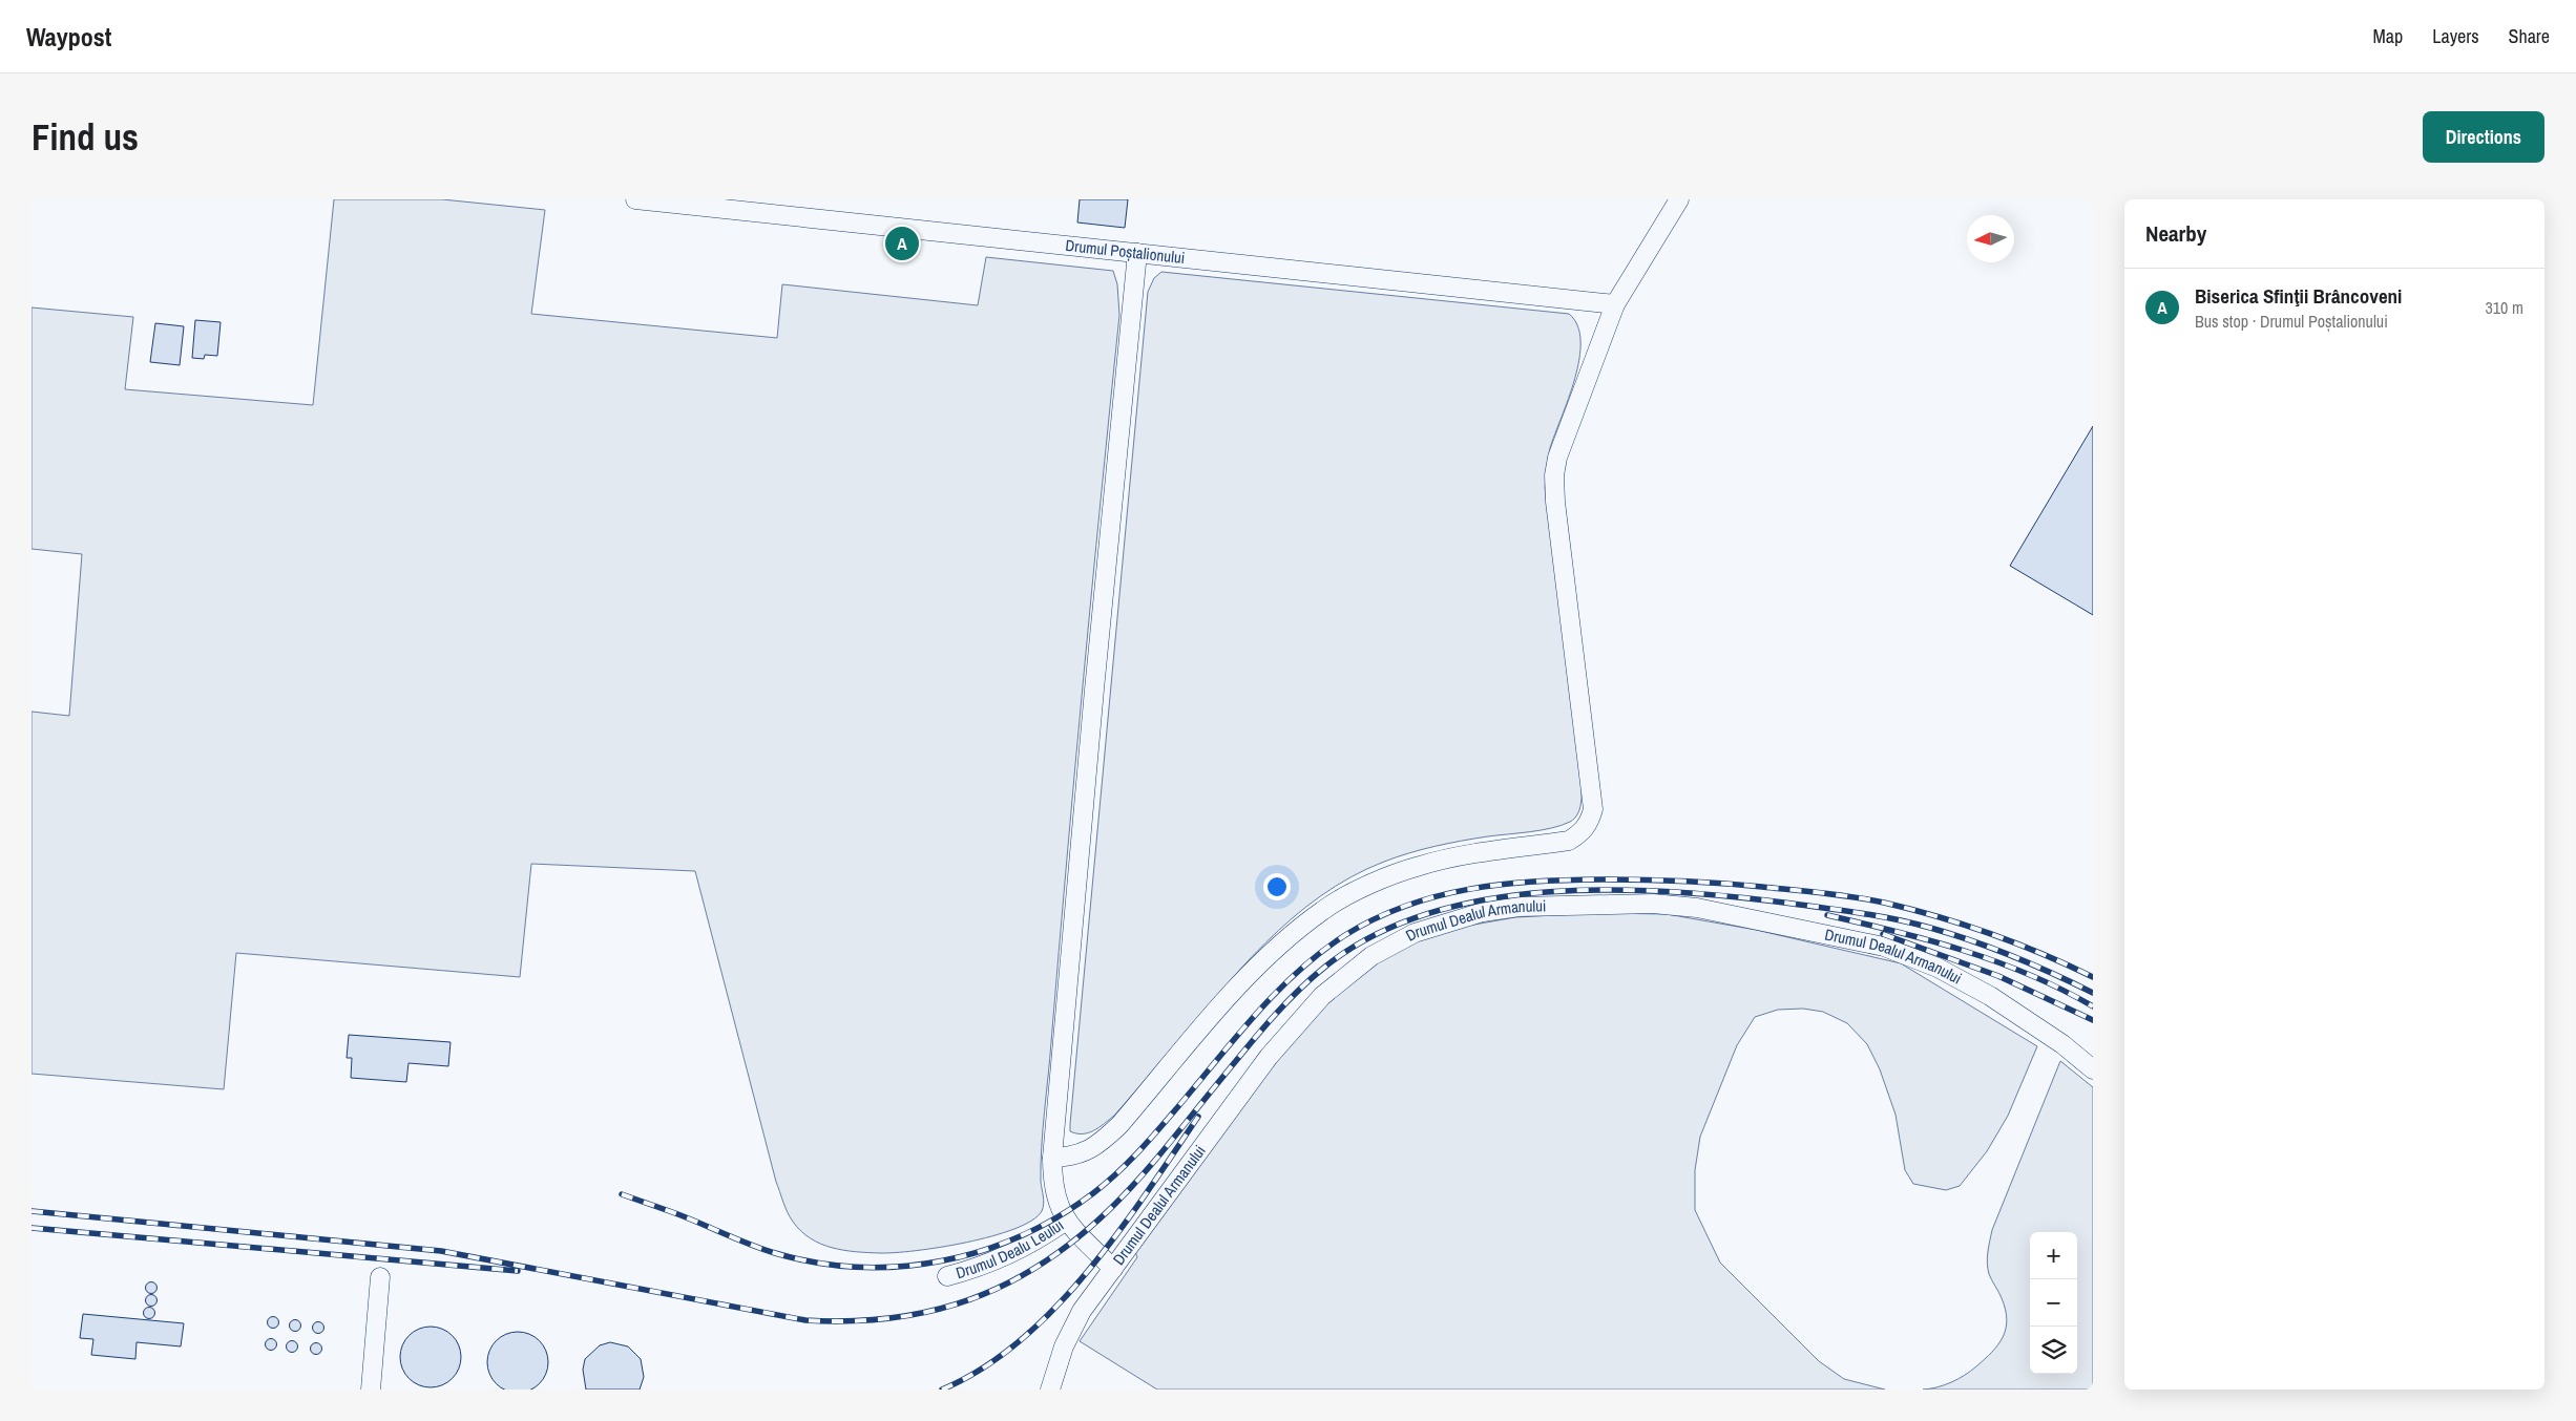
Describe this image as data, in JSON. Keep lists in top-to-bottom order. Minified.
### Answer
{"streets":{"street":["Drumul Poștalionului","Drumul Dealul Armanului","Drumul Dealu Leului"]},"crossings":[["Drumul Dealul Armanului","Drumul Dealu Leului"]],"north":"left","page":{"header":"Waypost","nav":["Map","Layers","Share"],"buttons":"Directions","title":"Find us","heading":"Nearby","pins":"A","list":[{"mark":"A","name":"Biserica Sfinţii Brâncoveni","note":"Bus stop · Drumul Poștalionului","value":"310 m"}],"map_buttons":["+","−"]}}
